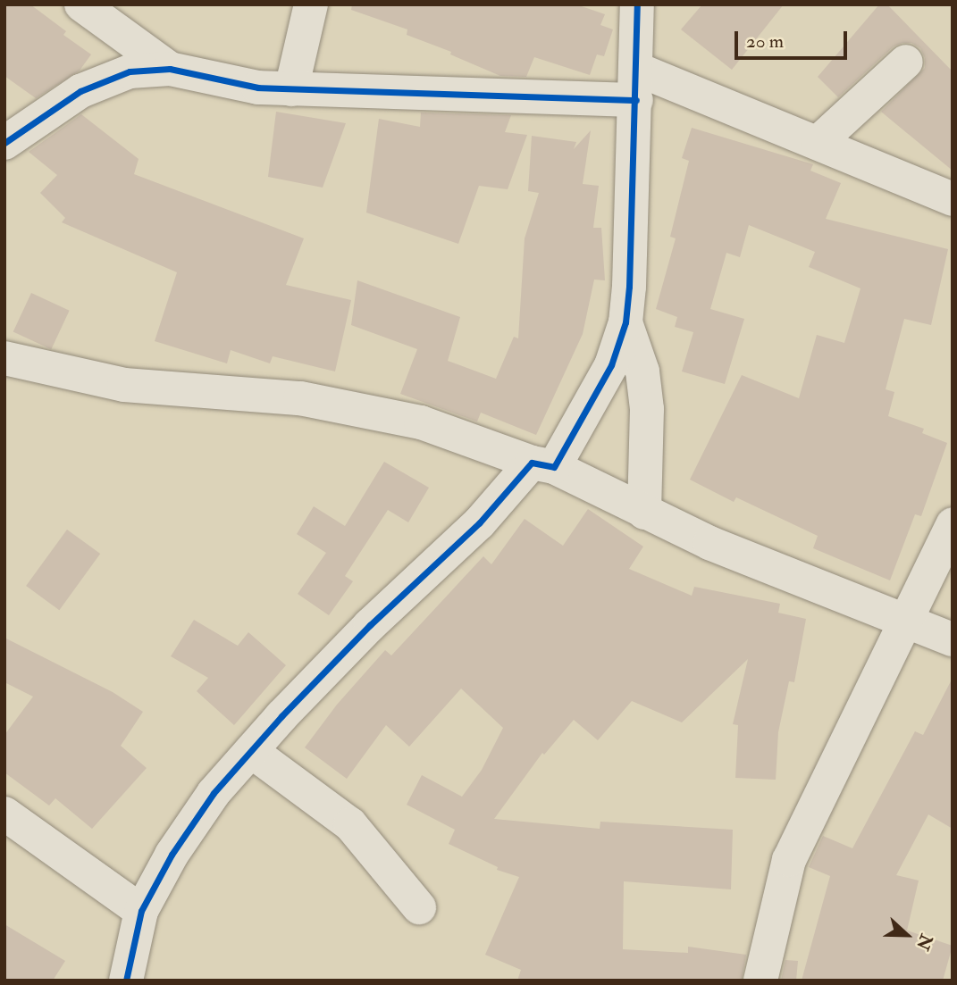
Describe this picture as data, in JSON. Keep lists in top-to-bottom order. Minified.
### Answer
{"scale_bar":"20 m","north":"right"}
